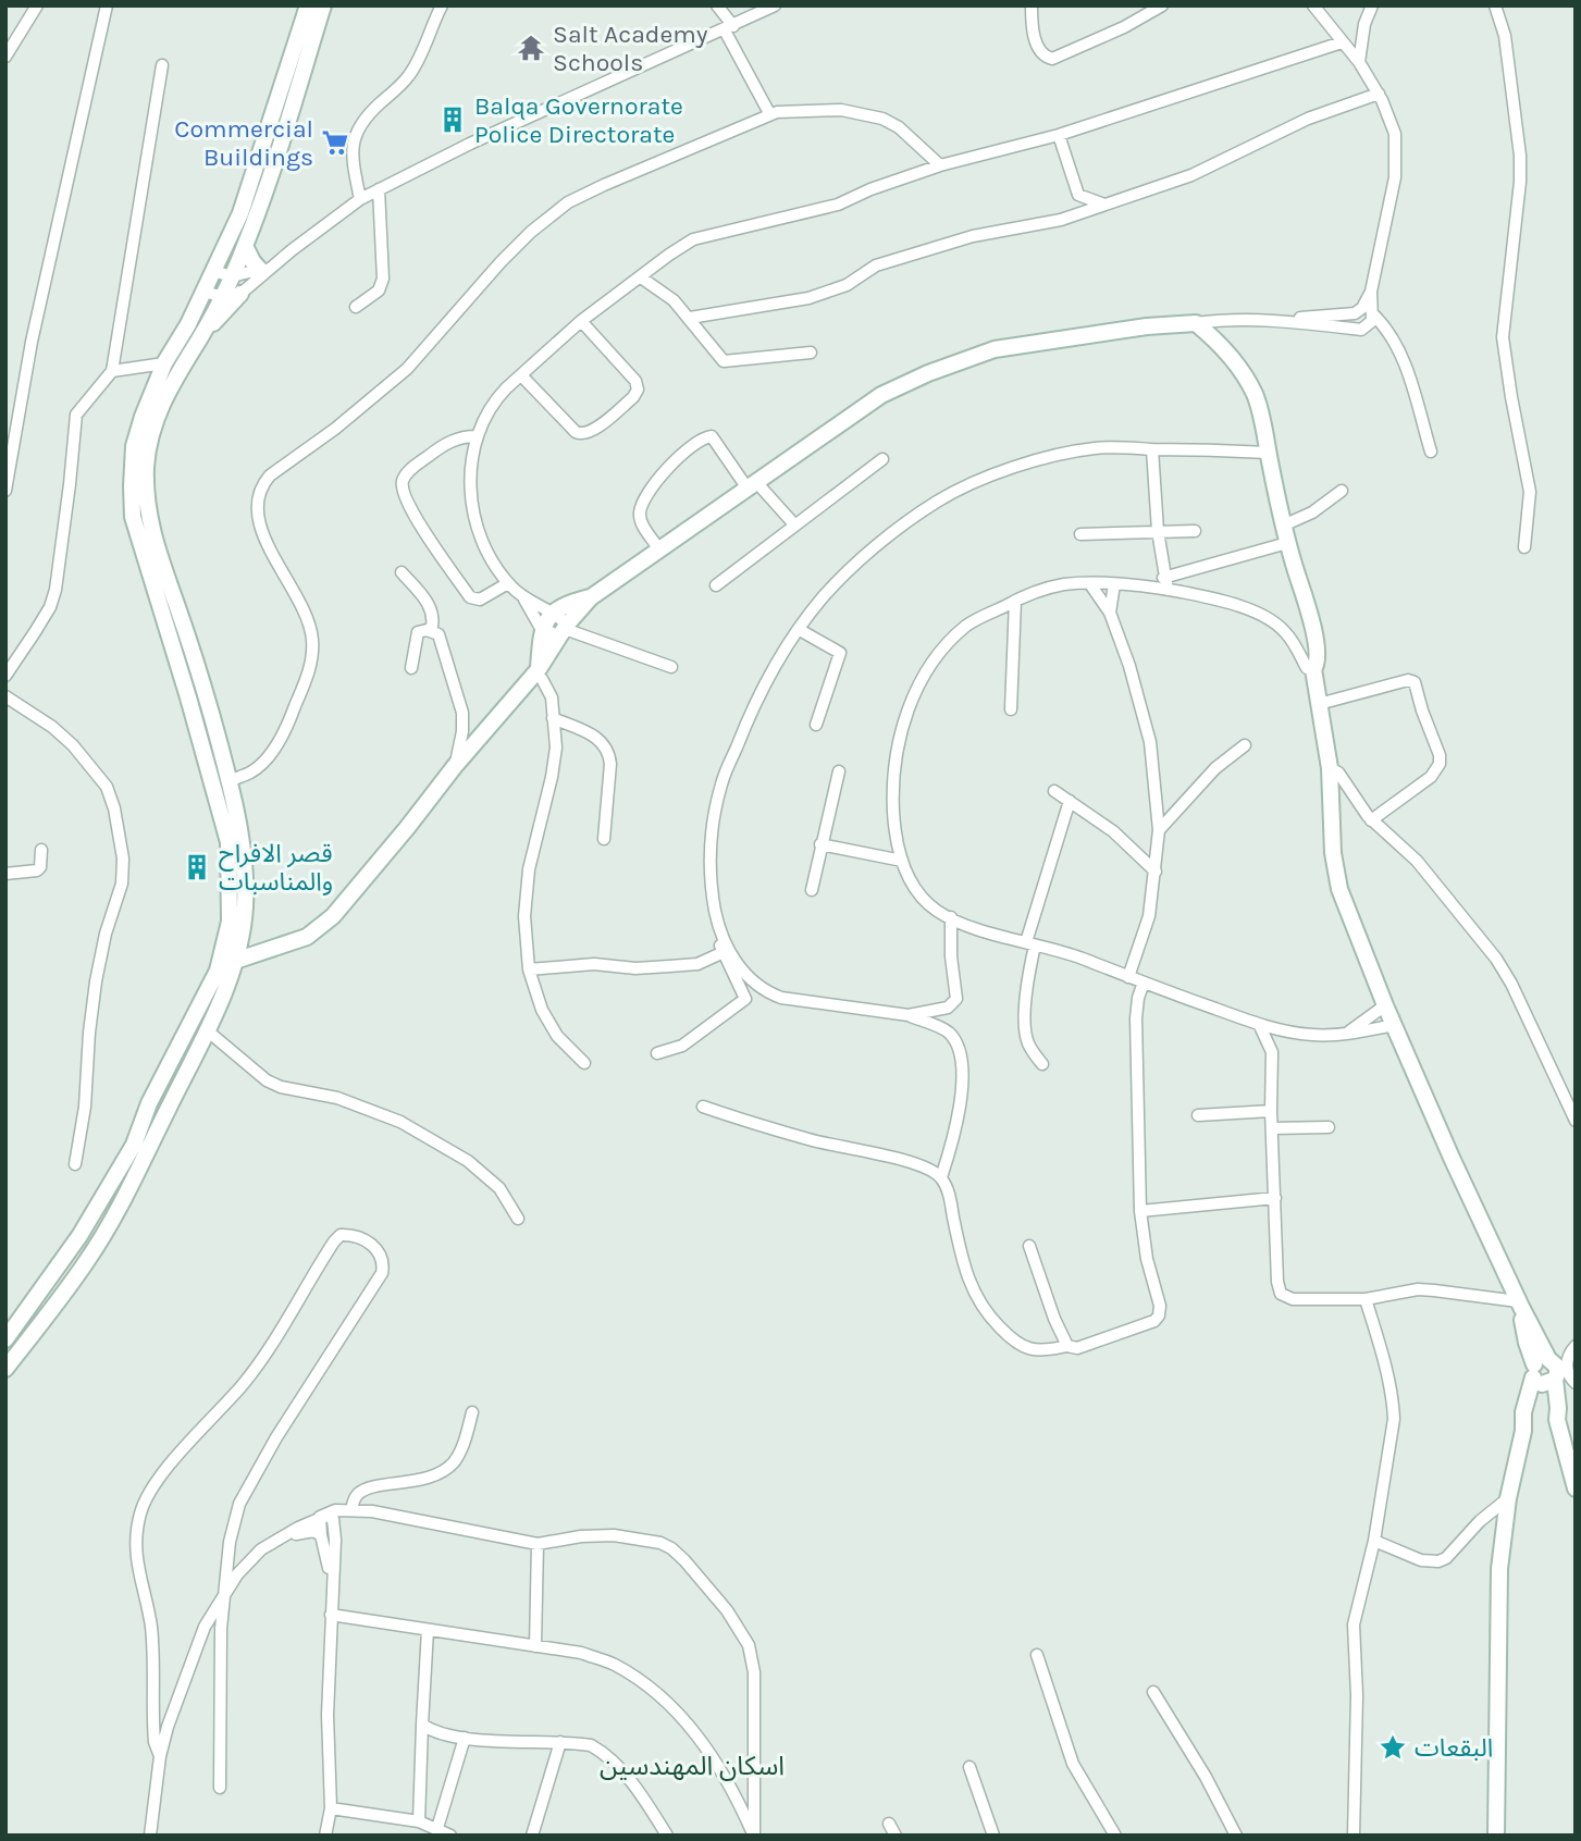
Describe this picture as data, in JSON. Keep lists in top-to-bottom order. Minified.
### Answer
{"districts":["اسكان المهندسين"],"places":{"temple":["Salt Academy Schools"],"building":["Balqa Governorate Police Directorate","قصر الافراح والمناسبات"],"supermarket":["Commercial Buildings"],"place":["البقعات"]}}
